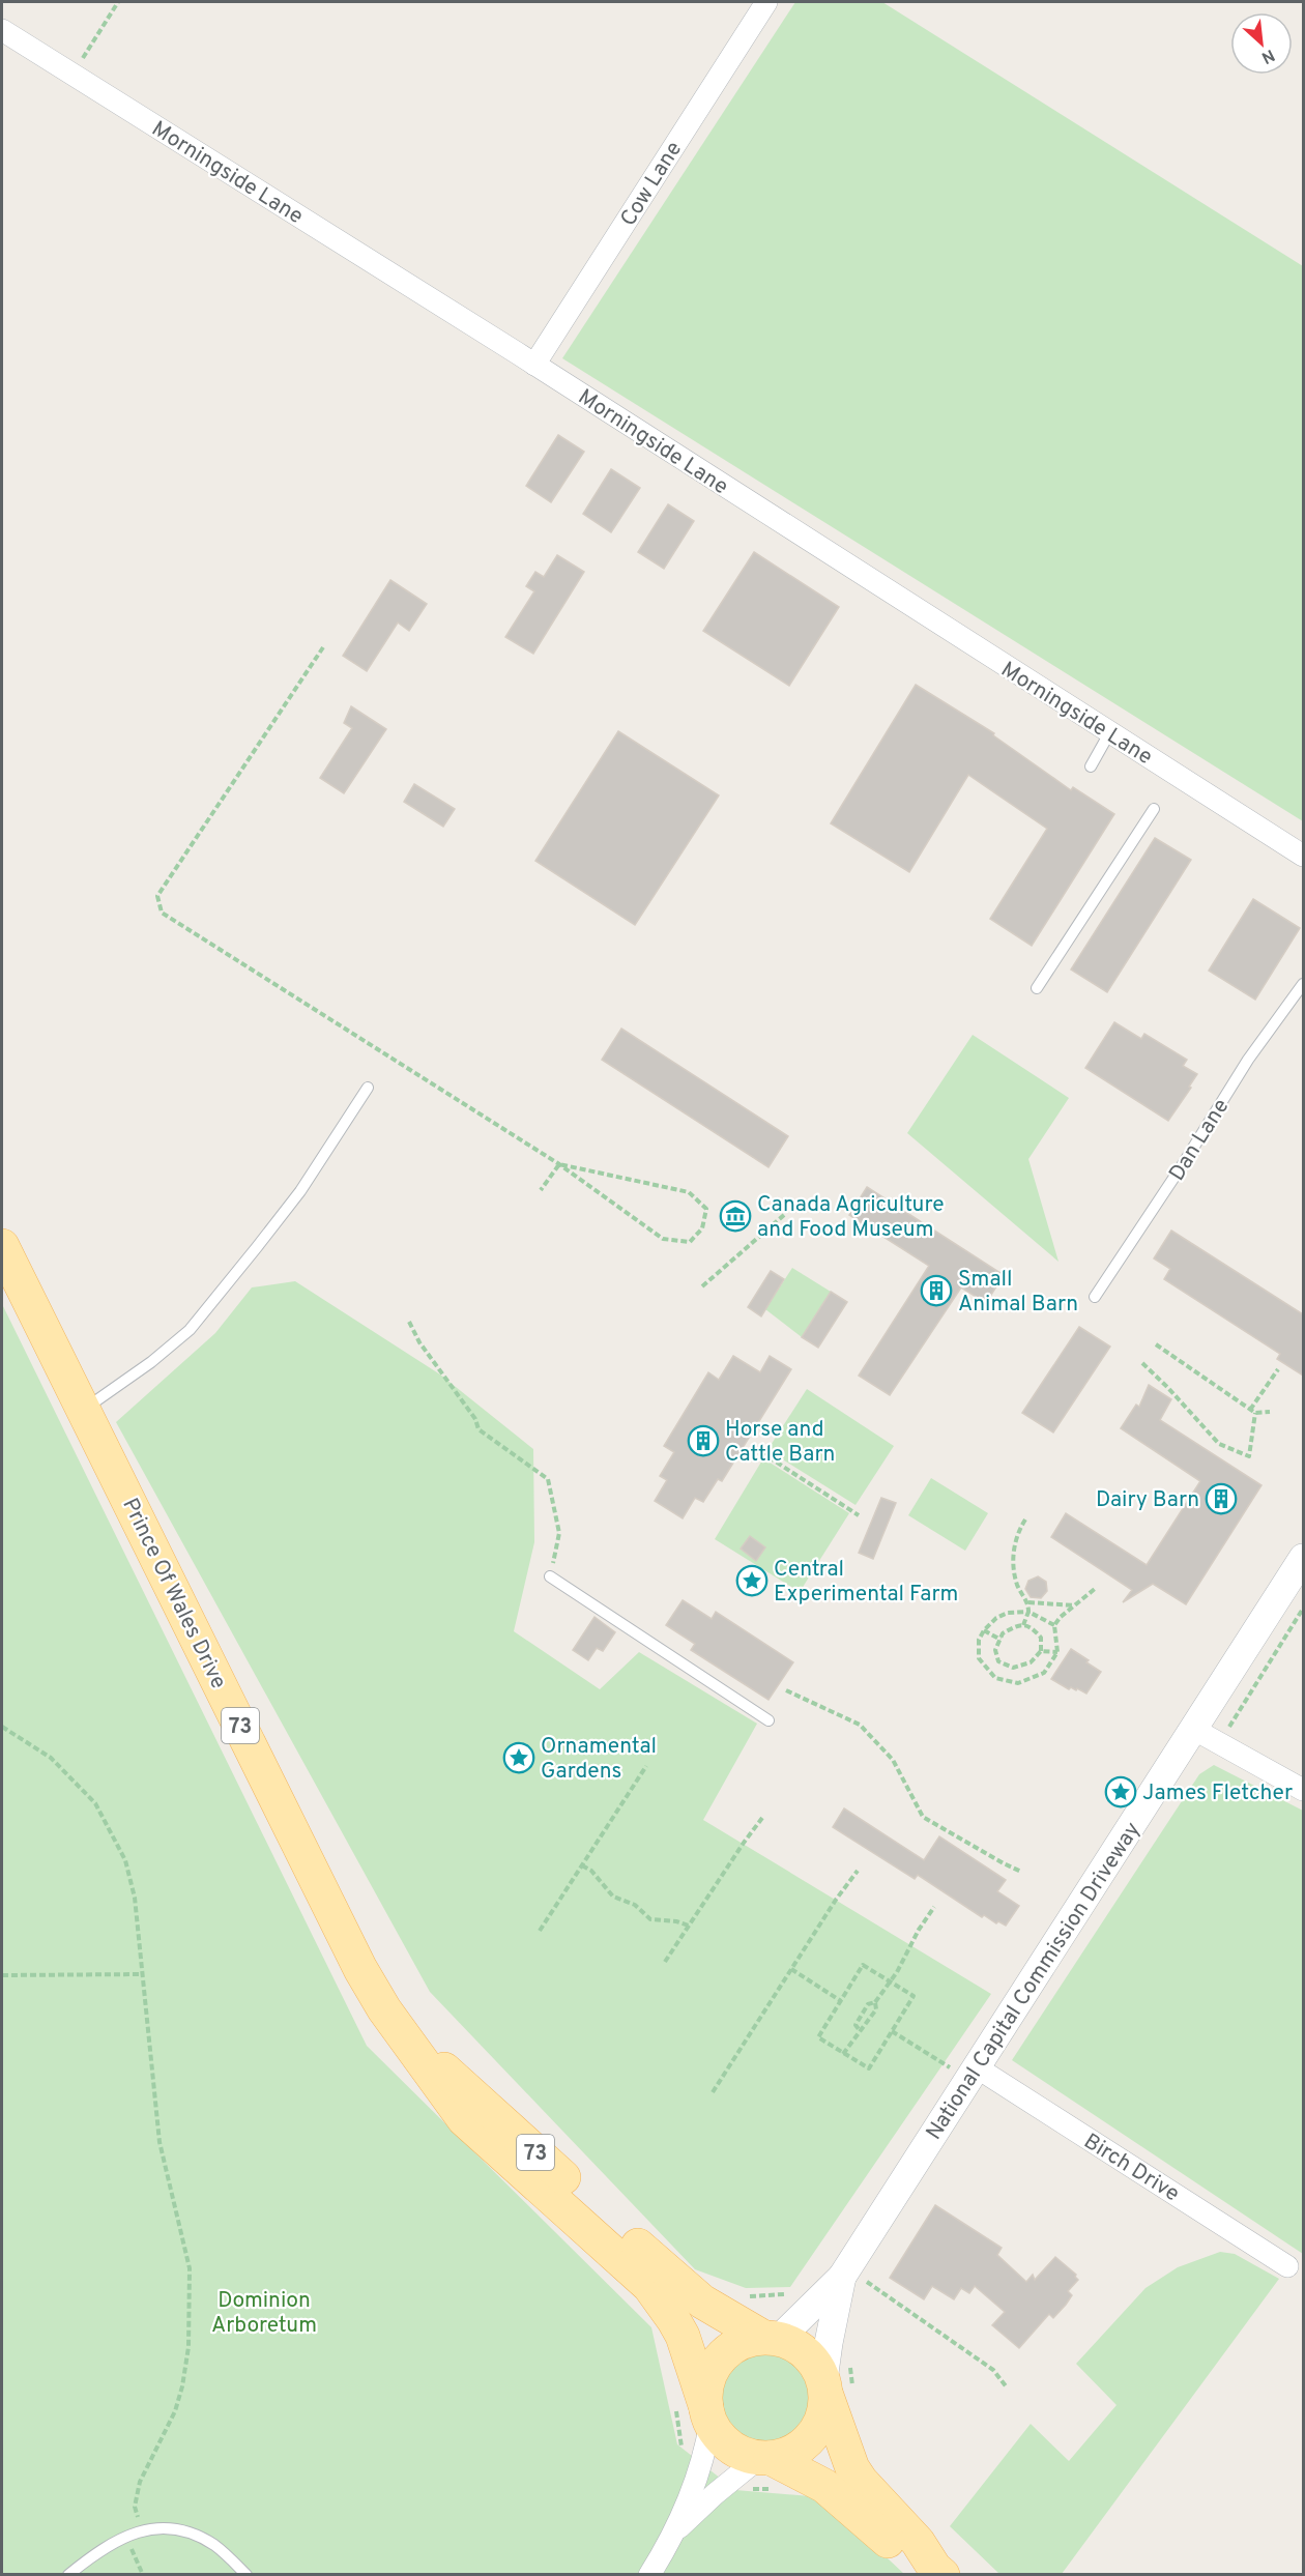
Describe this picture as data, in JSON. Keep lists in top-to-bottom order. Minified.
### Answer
{"streets":{"main road":["Prince Of Wales Drive","73"],"street":["Morningside Lane","Cow Lane","National Capital Commission Driveway","Birch Drive"],"lane":["Dan Lane"]},"crossings":[["Morningside Lane","Cow Lane"],["Prince Of Wales Drive","73"],["Prince Of Wales Drive","National Capital Commission Driveway"],["73","National Capital Commission Driveway"],["National Capital Commission Driveway","Birch Drive"]],"parks":["Dominion Arboretum"],"places":{"museum":["Canada Agriculture and Food Museum"],"building":["Small Animal Barn","Horse and Cattle Barn","Dairy Barn"],"place":["Central Experimental Farm","Ornamental Gardens","James Fletcher"]},"north":"bottom right"}
